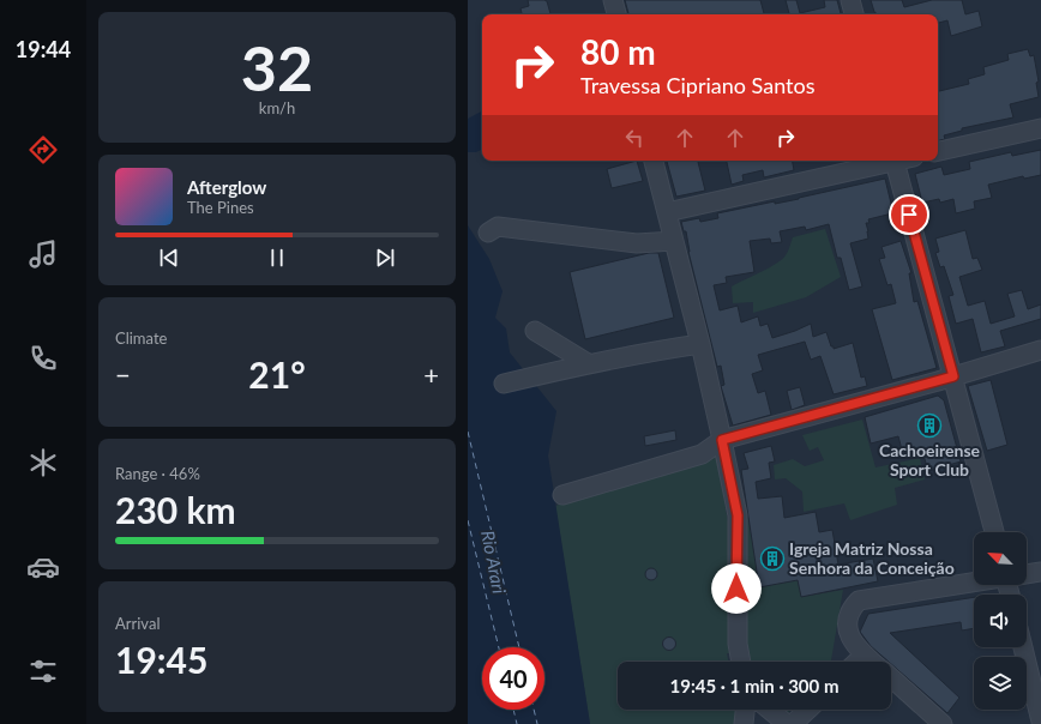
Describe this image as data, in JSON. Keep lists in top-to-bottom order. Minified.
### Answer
{"water":["Rio Arari"],"places":{"building":["Cachoeirense Sport Club","Igreja Matriz Nossa Senhora da Conceição"]},"north":"top left","page":{"tabs":"19:44","tile":[["32","km/h"],"Climate",["Range · 46%","230 km"],["Arrival","19:45"]],"turn":["80 m","Travessa Cipriano Santos"],"song":["Afterglow","The Pines"],"heat":["−","21°","+"],"limit":"40","trip":"19:45 · 1 min · 300 m"}}
